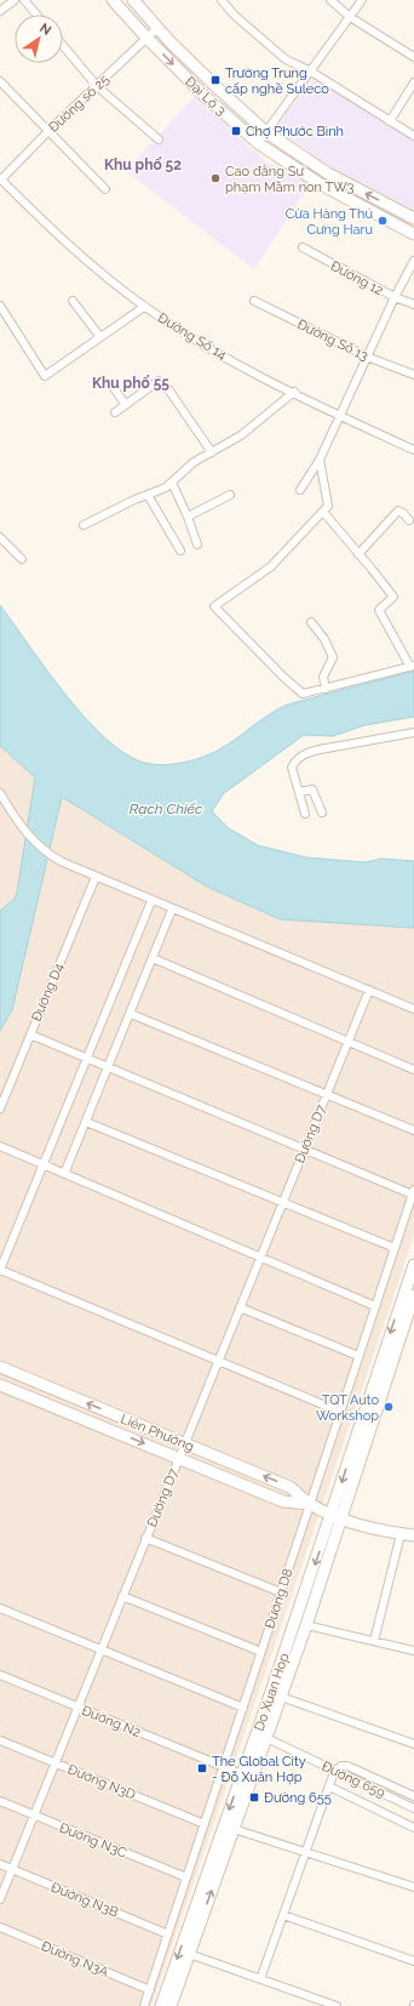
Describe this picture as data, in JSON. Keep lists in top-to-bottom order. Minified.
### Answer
{"streets":{"main road":["Đại Lộ 3","Liên Phường","Do Xuan Hop"],"street":["Đường số 25","Đường 12","Đường Số 14","Đường Số 13","Đường D4","Đường D7","Đường D8","Đường N2","Đường 659","Đường N3D","Đường N3C","Đường N3B","Đường N3A"]},"crossings":[["Đại Lộ 3","Đường số 25"],["Đường số 25","Đường Số 14"],["Đường D7","Liên Phường"],["Đường D7","Đường N2"],["Đường D7","Đường N3D"],["Đường D7","Đường N3C"],["Đường D7","Đường N3B"],["Liên Phường","Đường D8"],["Liên Phường","Do Xuan Hop"],["Đường D8","Đường N2"],["Đường D8","Đường N3D"],["Đường D8","Đường N3C"],["Đường D8","Đường N3B"],["Đường D8","Đường N3A"],["Do Xuan Hop","Đường N2"],["Do Xuan Hop","Đường 659"]],"districts":["Khu phố 52","Khu phố 55"],"water":["Rạch Chiếc"],"places":{"transit":["Trường Trung cấp nghề Suleco","Chợ Phước Bình","The Global City - Đỗ Xuân Hợp","Đường 655"],"other":["Cao đẳng Sư phạm Mầm non TW3","Cửa Hàng Thú Cưng Haru","TQT Auto Workshop"]},"north":"top right"}
